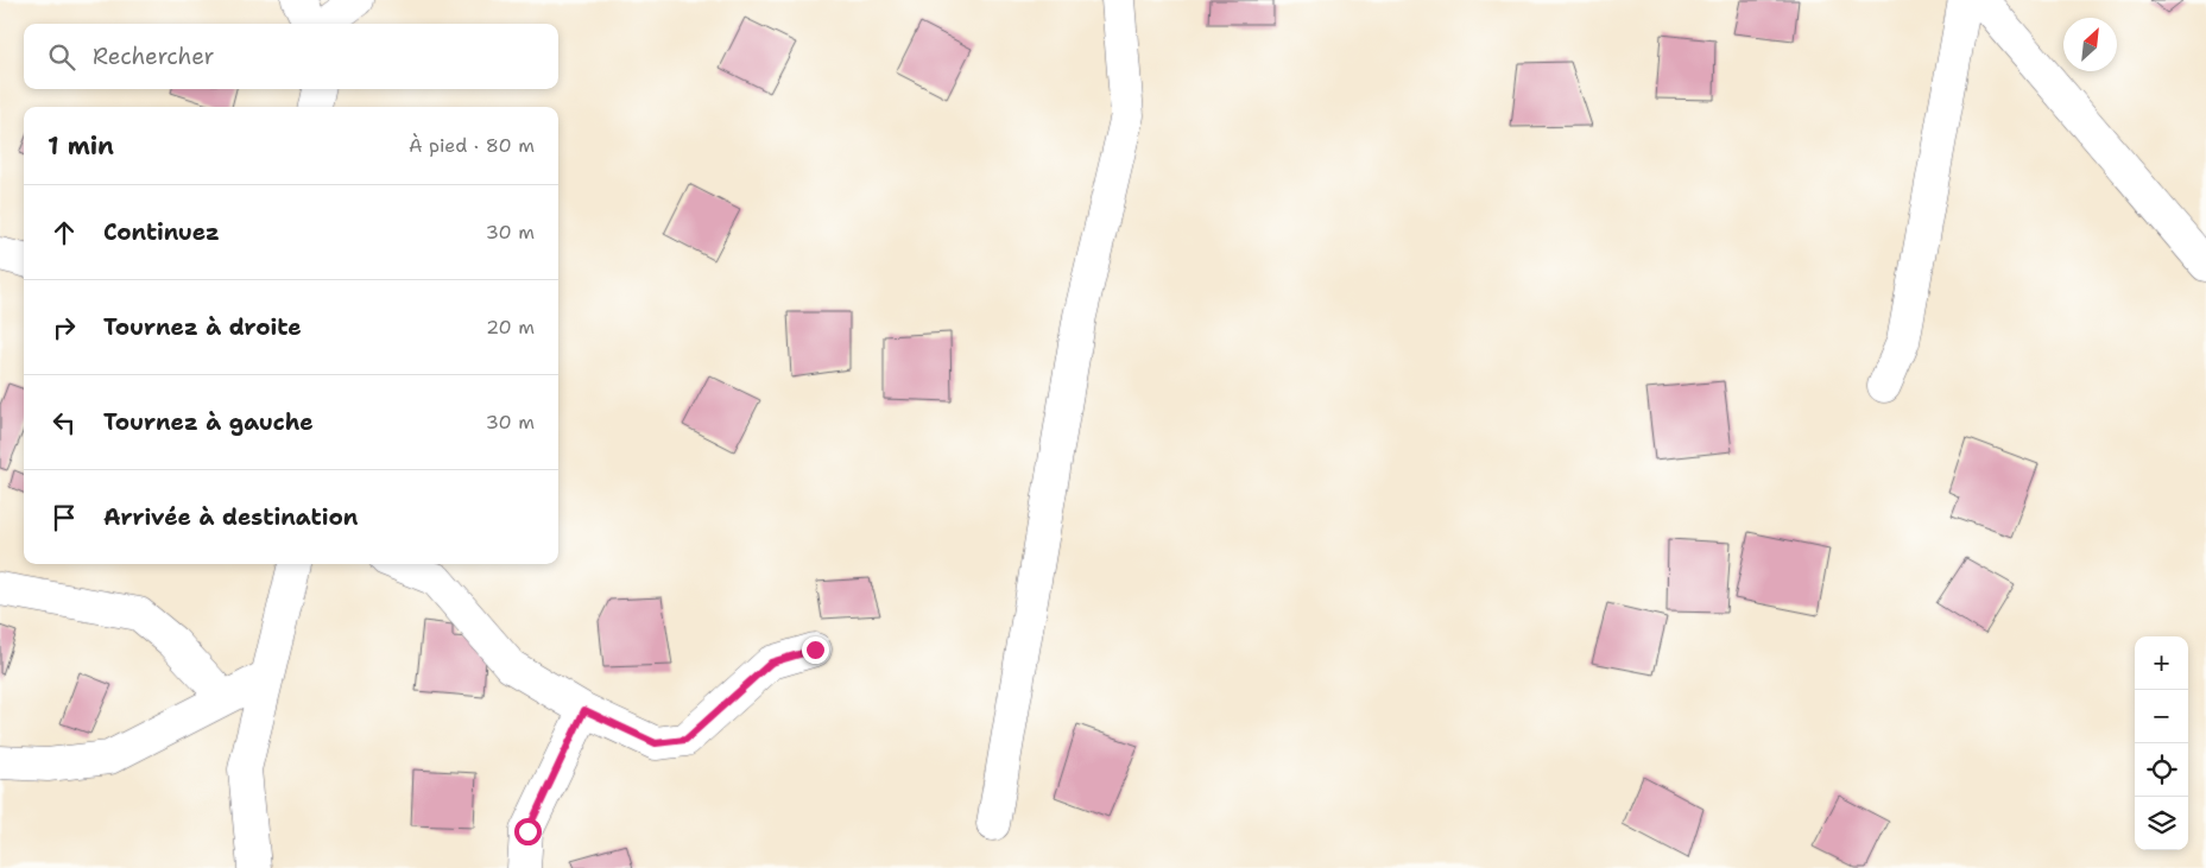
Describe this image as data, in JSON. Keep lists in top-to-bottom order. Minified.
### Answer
{"north":"top right","page":{"search":"Rechercher","heading":["1 min","À pied · 80 m"],"list":[["Continuez","30 m"],["Tournez à droite","20 m"],["Tournez à gauche","30 m"],"Arrivée à destination"],"map_buttons":["+","−"]}}
